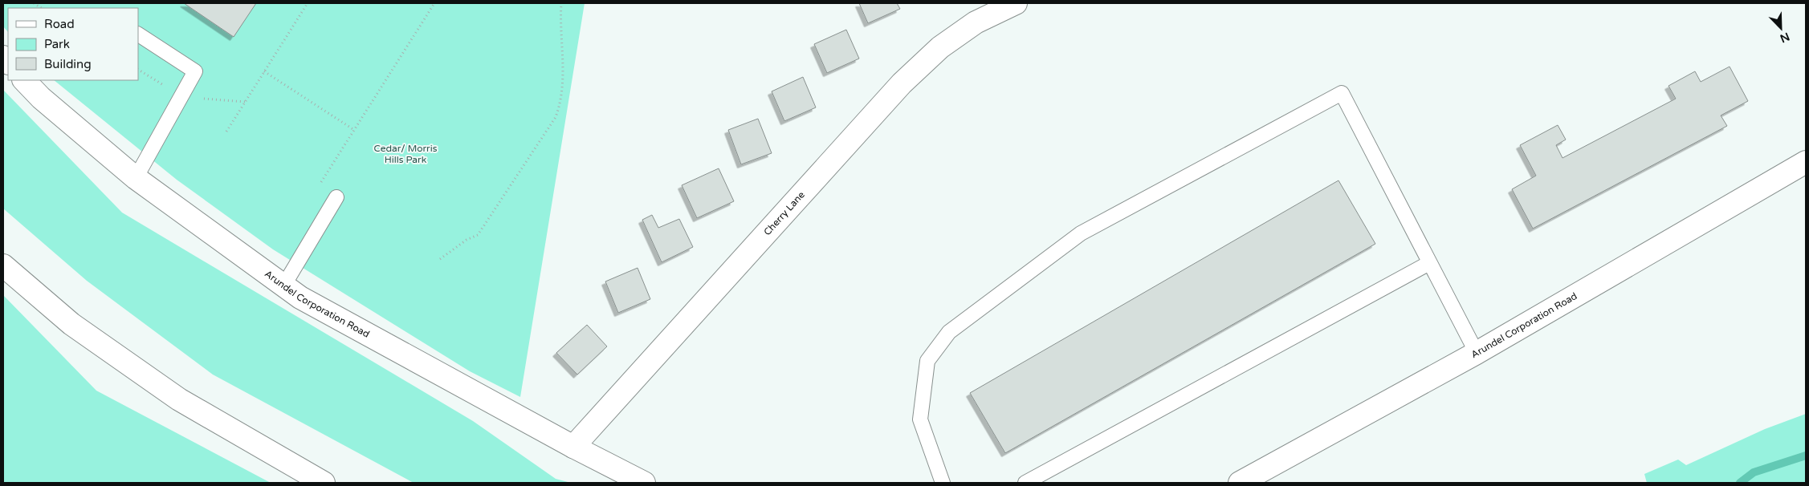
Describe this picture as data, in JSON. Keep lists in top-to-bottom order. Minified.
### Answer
{"streets":{"main road":["Cherry Lane","Arundel Corporation Road"]},"crossings":[["Cherry Lane","Arundel Corporation Road"]],"parks":["Cedar/ Morris Hills Park"],"legend":["Road","Park","Building"],"north":"bottom right"}
